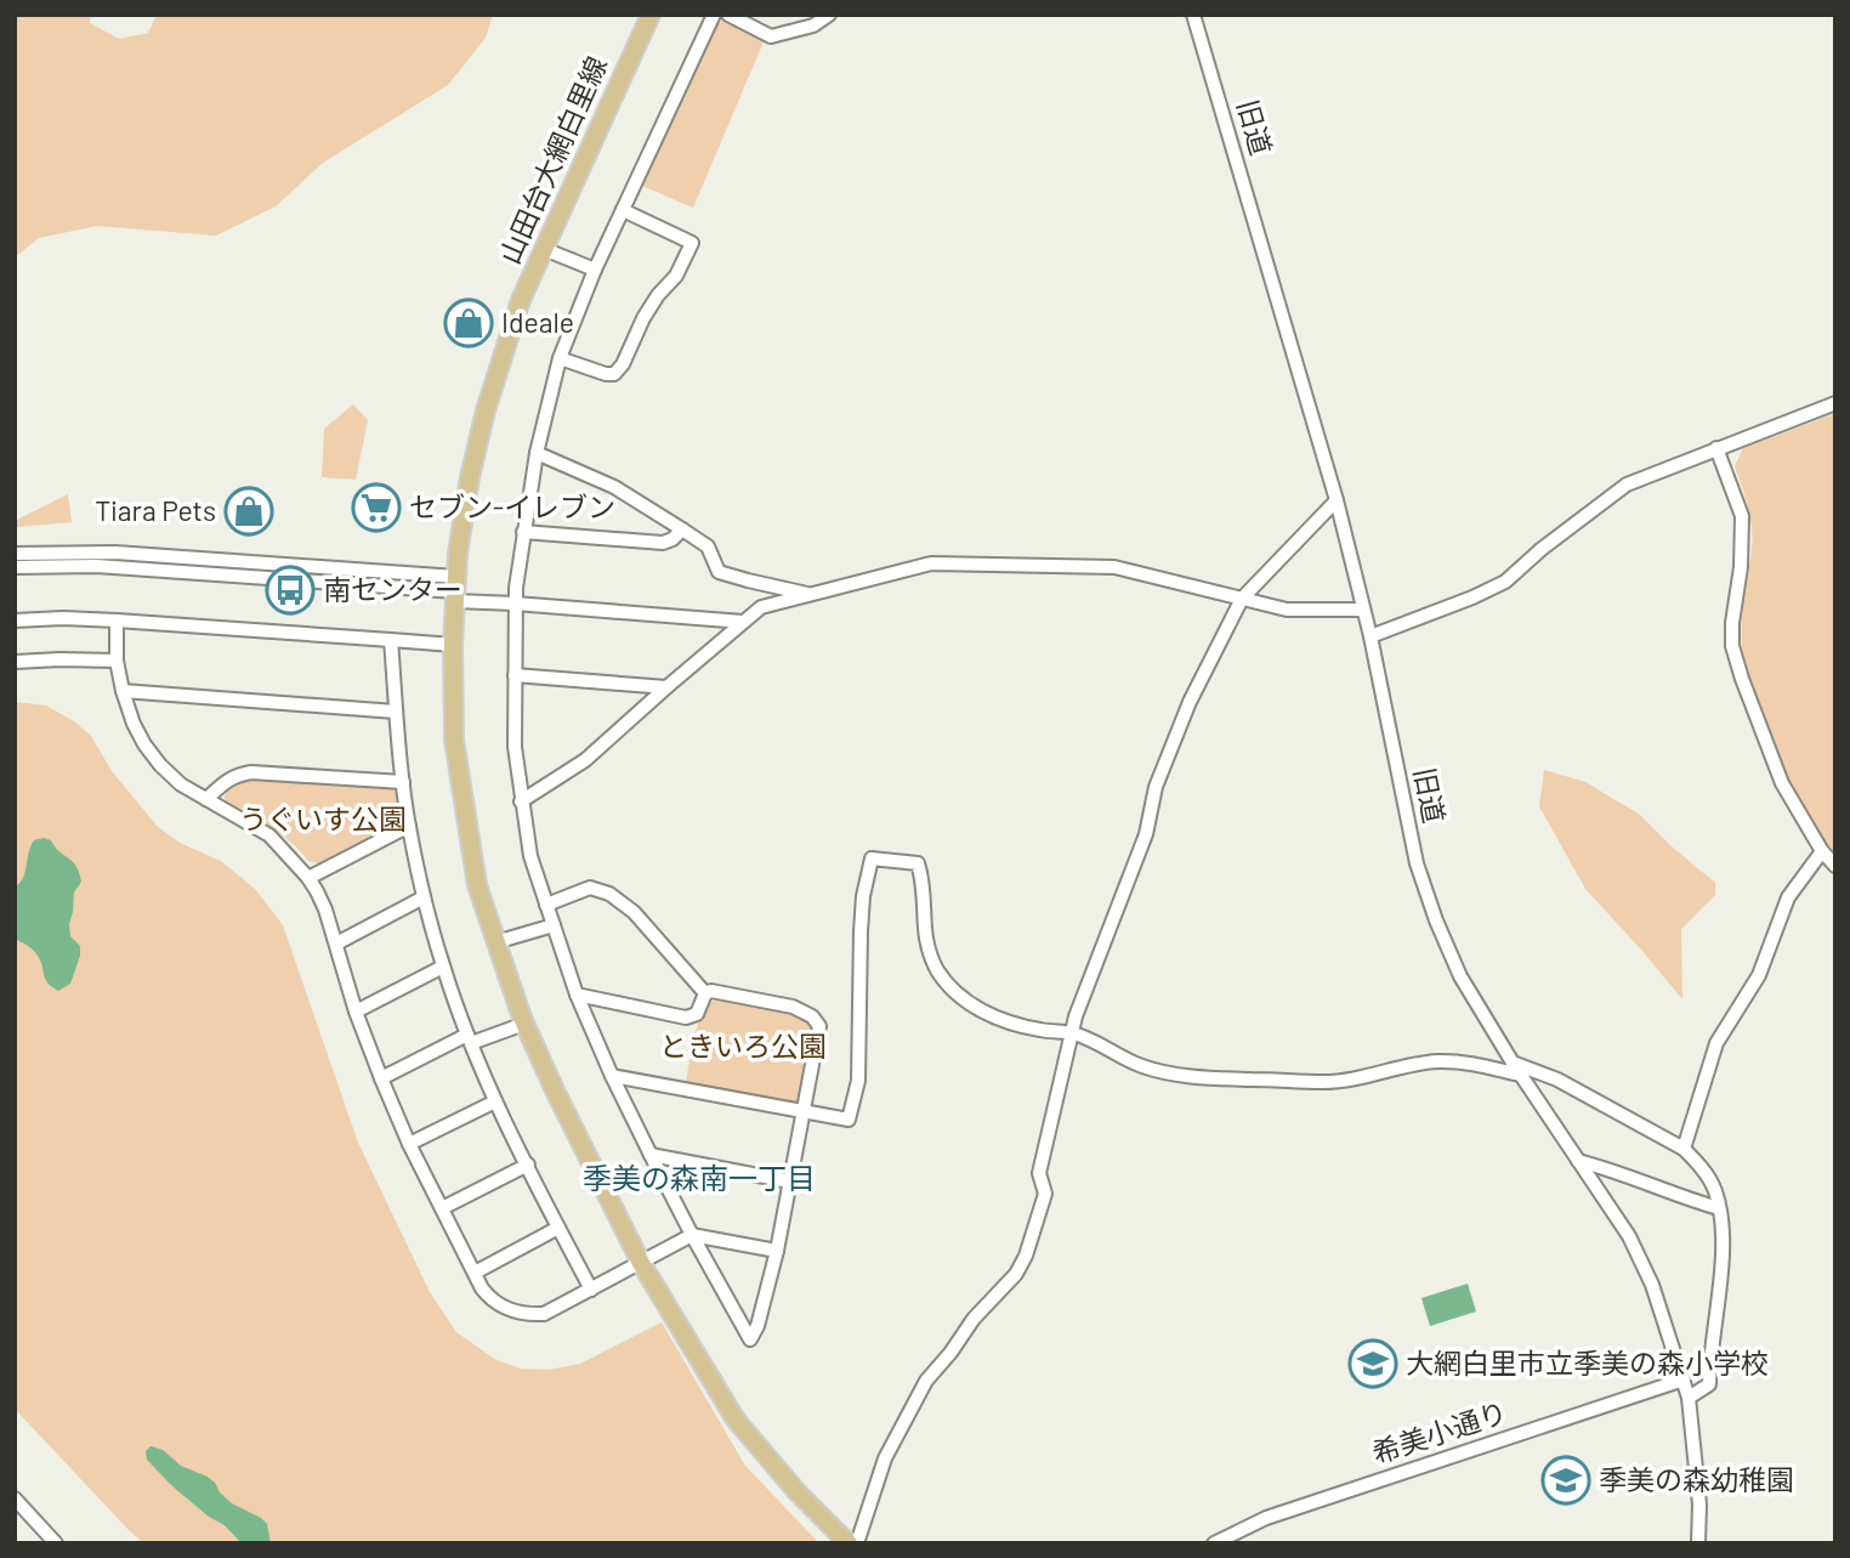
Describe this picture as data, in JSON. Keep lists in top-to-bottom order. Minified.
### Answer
{"streets":{"main road":["山田台大網白里線"],"street":["旧道","希美小通り"]},"crossings":[["旧道","希美小通り"]],"districts":["季美の森南一丁目"],"parks":["うぐいす公園","ときいろ公園"],"places":{"shop":["Ideale","Tiara Pets"],"supermarket":["セブン-イレブン"],"bus stop":["南センター"],"school or university":["大網白里市立季美の森小学校","季美の森幼稚園"]}}
